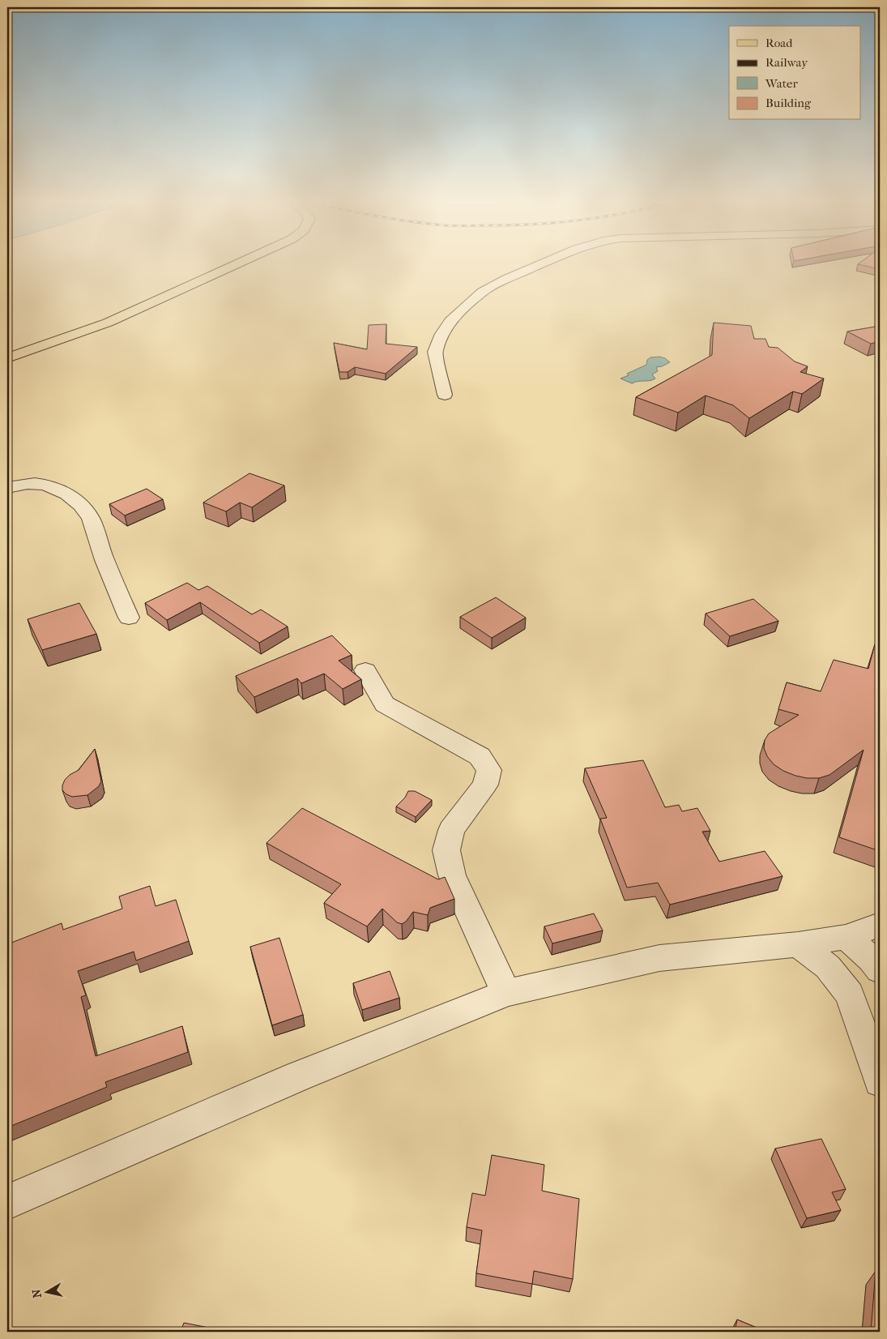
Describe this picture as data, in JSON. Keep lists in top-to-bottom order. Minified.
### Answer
{"legend":["Road","Railway","Water","Building"],"north":"left"}
